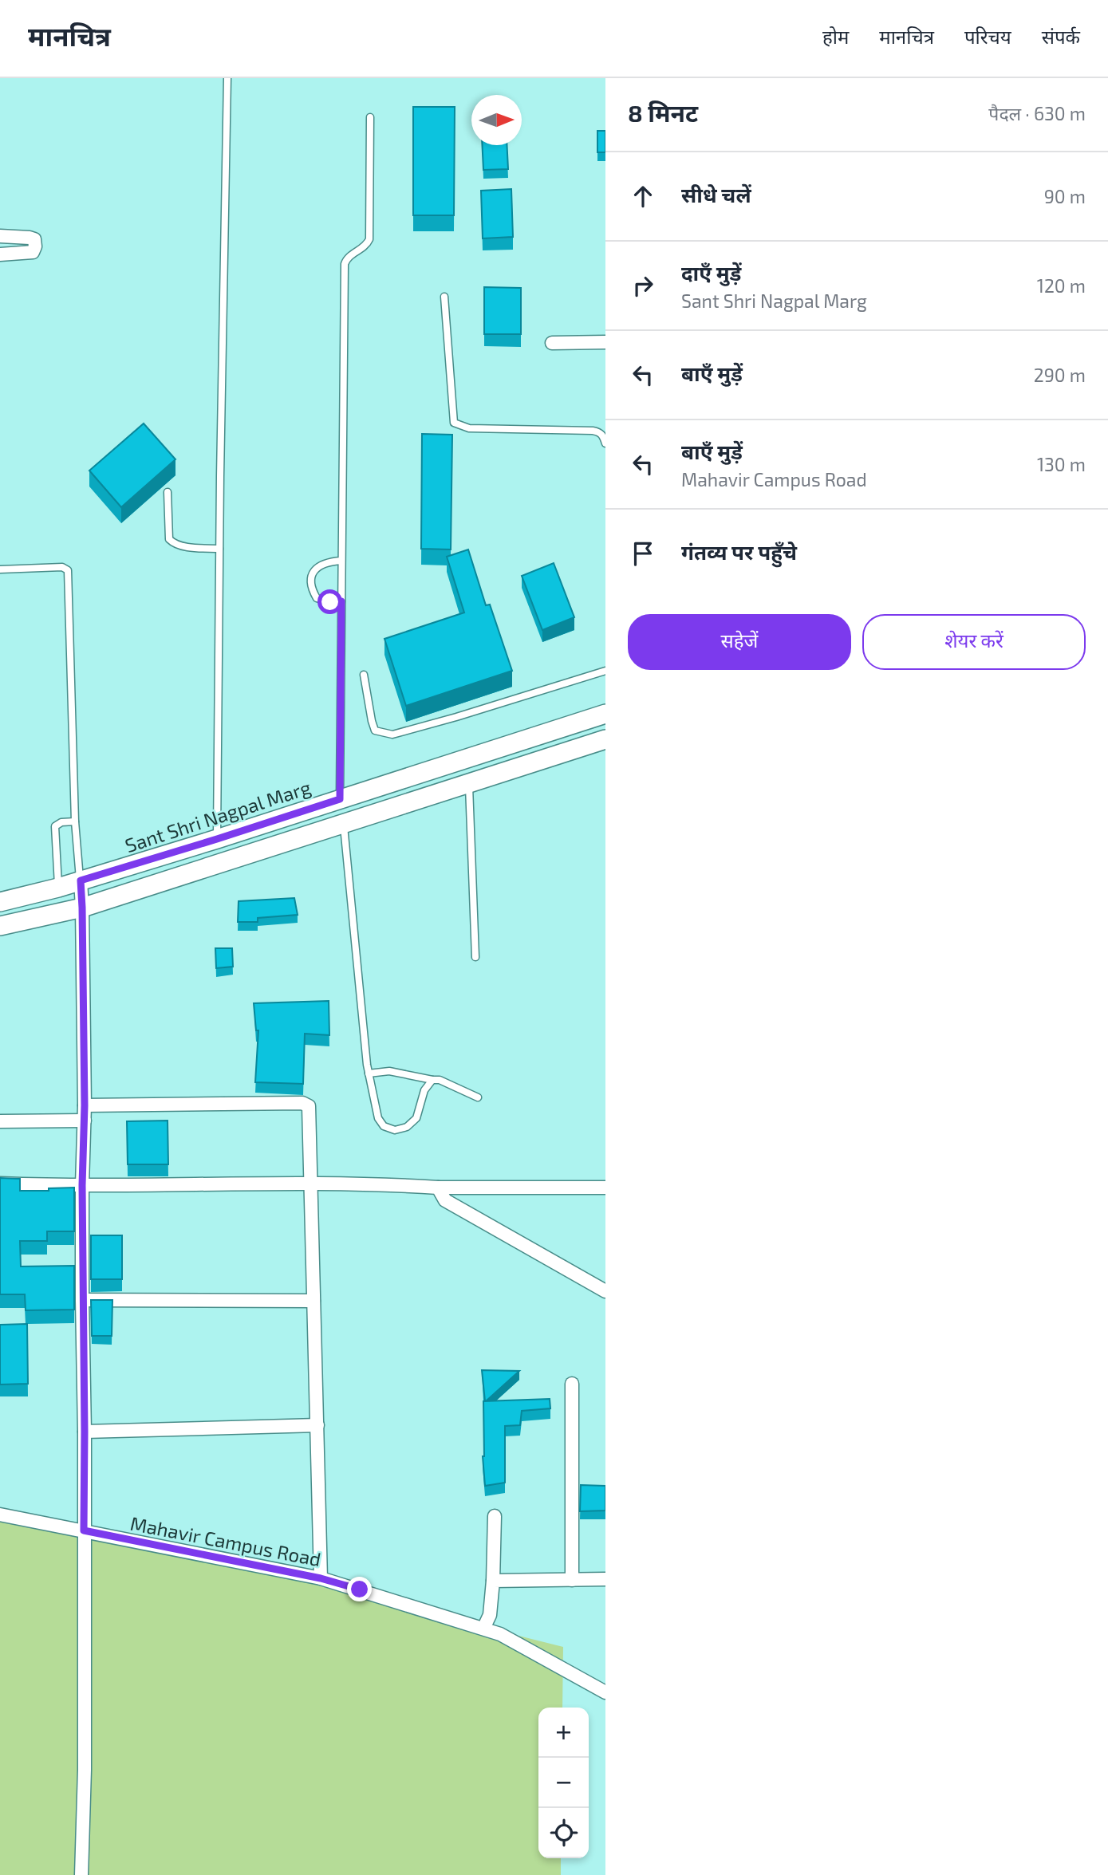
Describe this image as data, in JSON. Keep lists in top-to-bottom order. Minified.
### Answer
{"streets":{"main road":["Sant Shri Nagpal Marg"],"street":["Mahavir Campus Road"]},"north":"right","page":{"header":"मानचित्र","nav":["होम","मानचित्र","परिचय","संपर्क"],"heading":["8 मिनट","पैदल · 630 m"],"list":[["सीधे चलें","90 m"],["दाएँ मुड़ें","Sant Shri Nagpal Marg","120 m"],["बाएँ मुड़ें","290 m"],["बाएँ मुड़ें","Mahavir Campus Road","130 m"],"गंतव्य पर पहुँचे"],"buttons":["सहेजें","शेयर करें"],"map_buttons":["+","−"]}}
